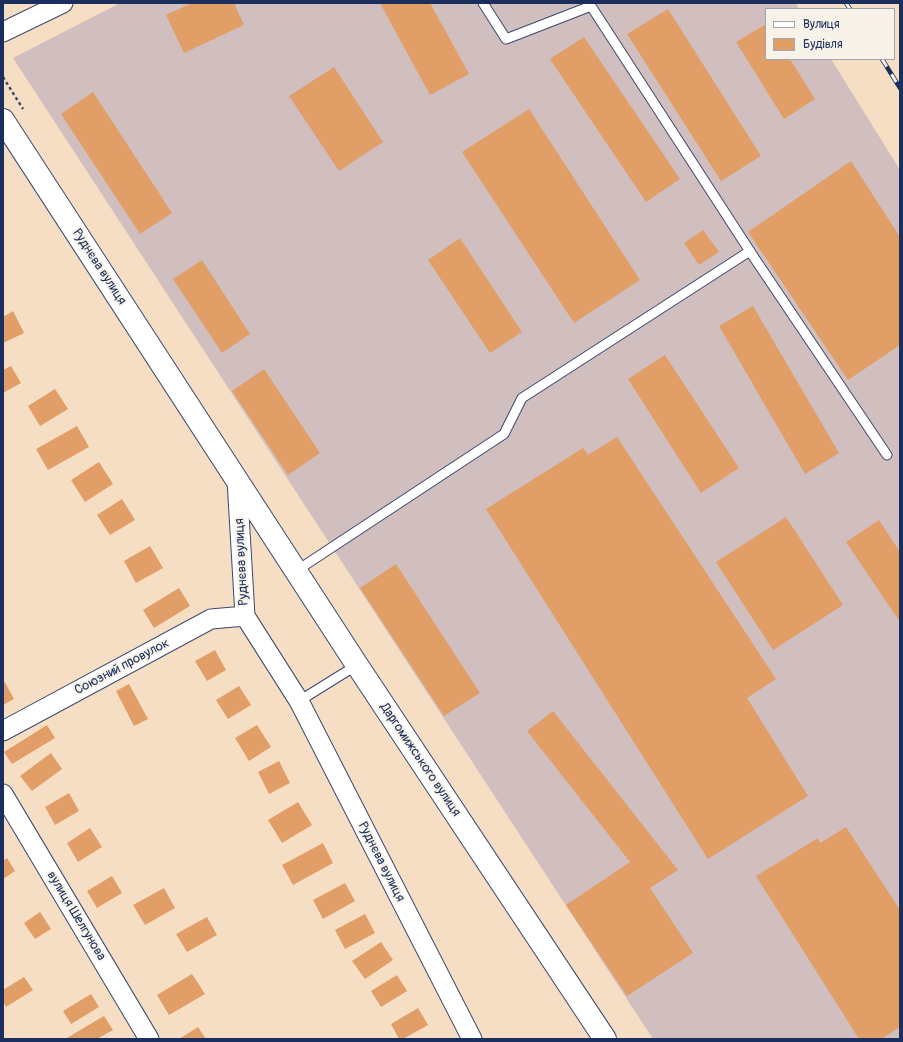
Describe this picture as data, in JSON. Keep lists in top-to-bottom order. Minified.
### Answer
{"streets":{"street":["Руднєва вулиця","Союзний провулок","Даргомижського вулиця","вулиця Шелгунова"]},"crossings":[["Руднєва вулиця","Союзний провулок"],["Руднєва вулиця","Даргомижського вулиця"]],"legend":["Вулиця","Будівля"]}
